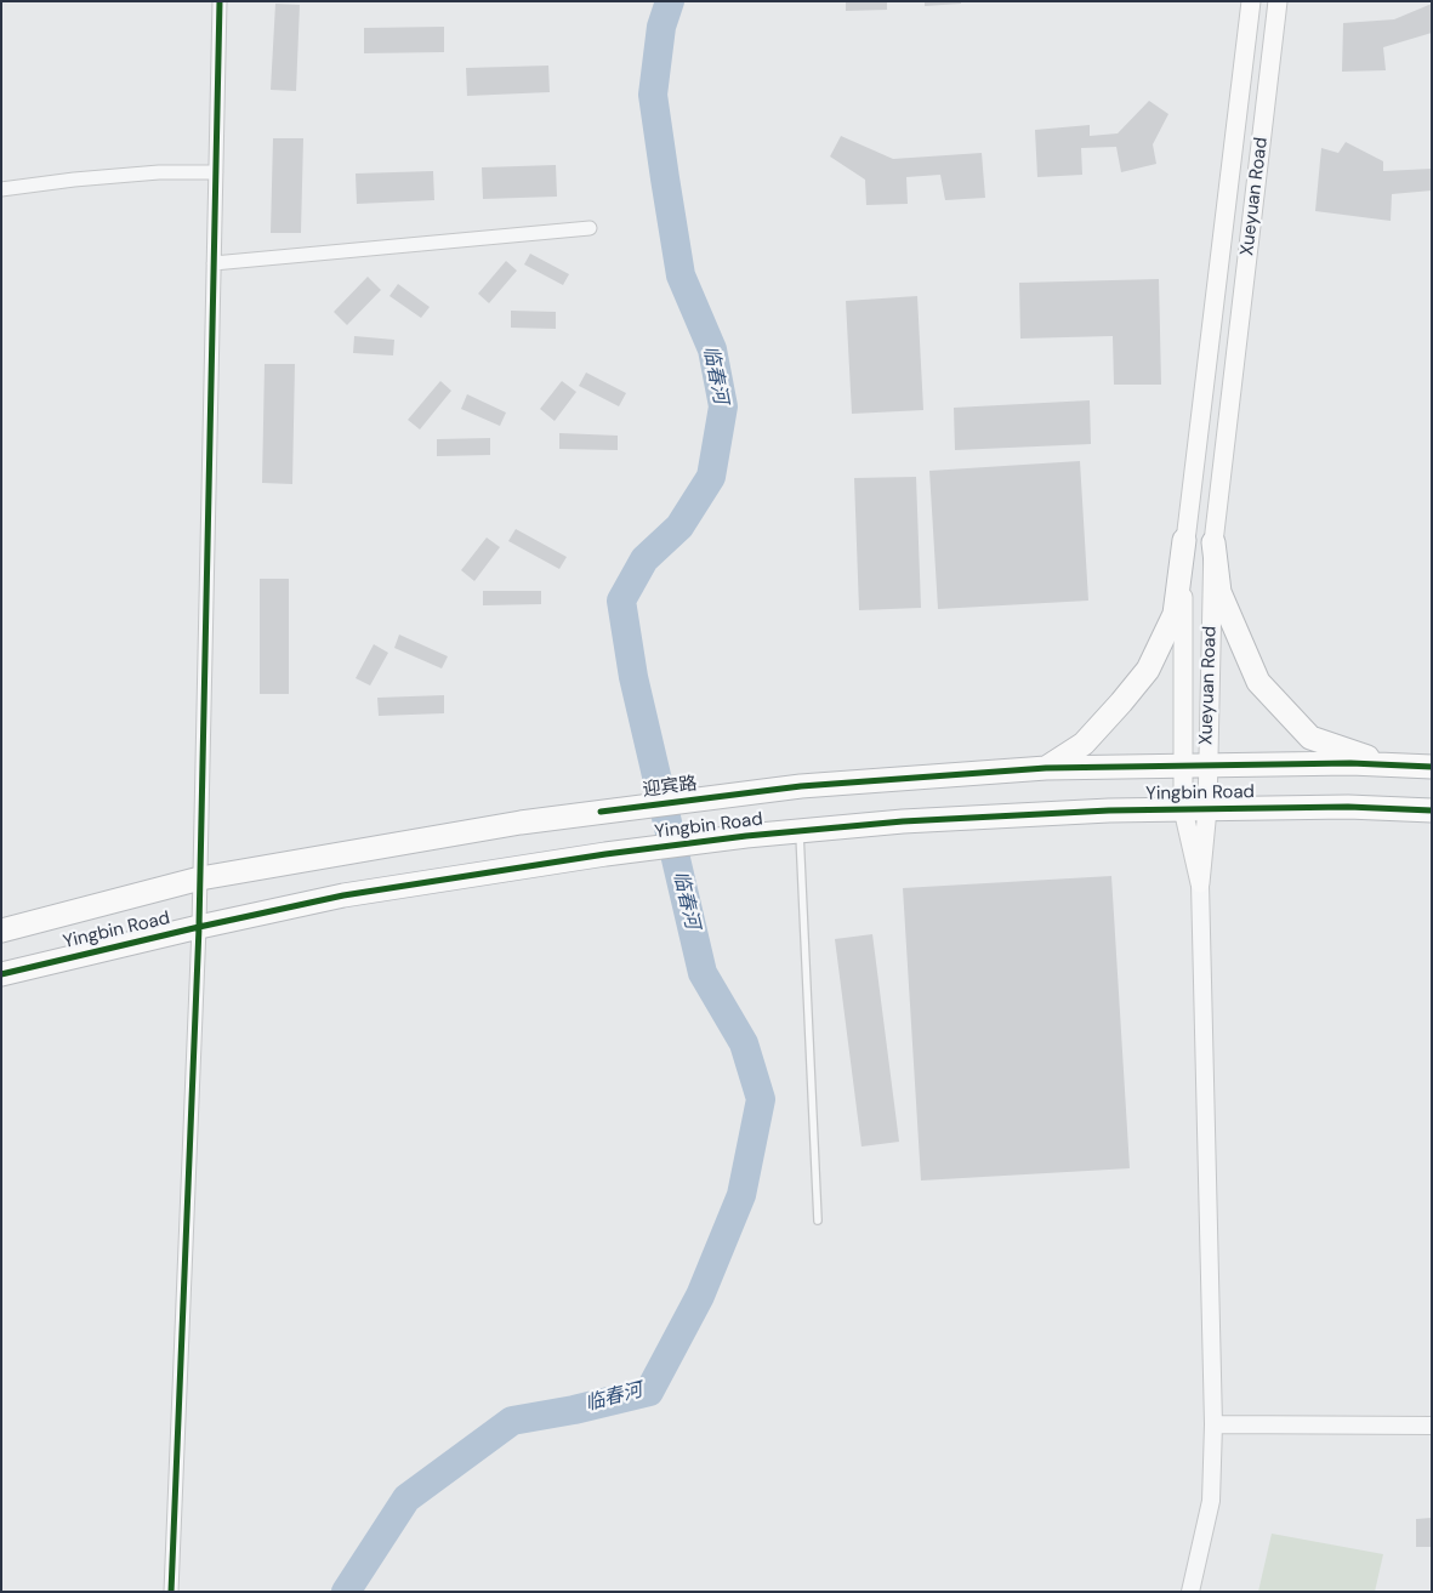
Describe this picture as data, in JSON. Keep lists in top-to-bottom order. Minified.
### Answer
{"streets":{"highway":["迎宾路","Yingbin Road"],"main road":["Xueyuan Road"]},"crossings":[["Xueyuan Road","Yingbin Road"],["迎宾路","Yingbin Road"]],"water":["临春河"]}
